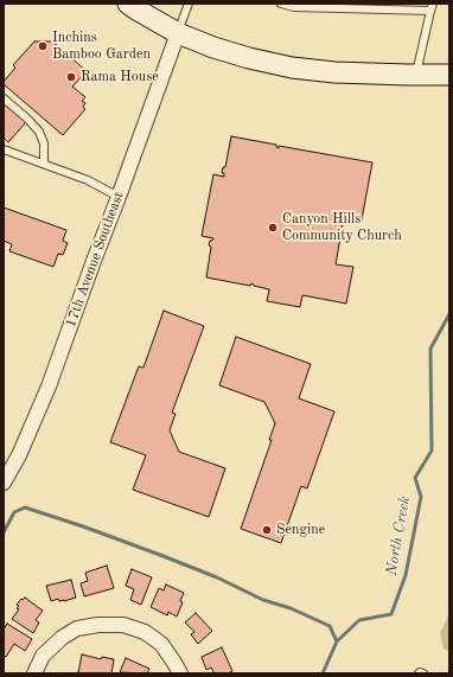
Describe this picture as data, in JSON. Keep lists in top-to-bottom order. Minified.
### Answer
{"streets":{"street":["17th Avenue Southeast"]},"water":["North Creek"],"places":["Inchins Bamboo Garden","Rama House","Canyon Hills Community Church","Sengine"]}
